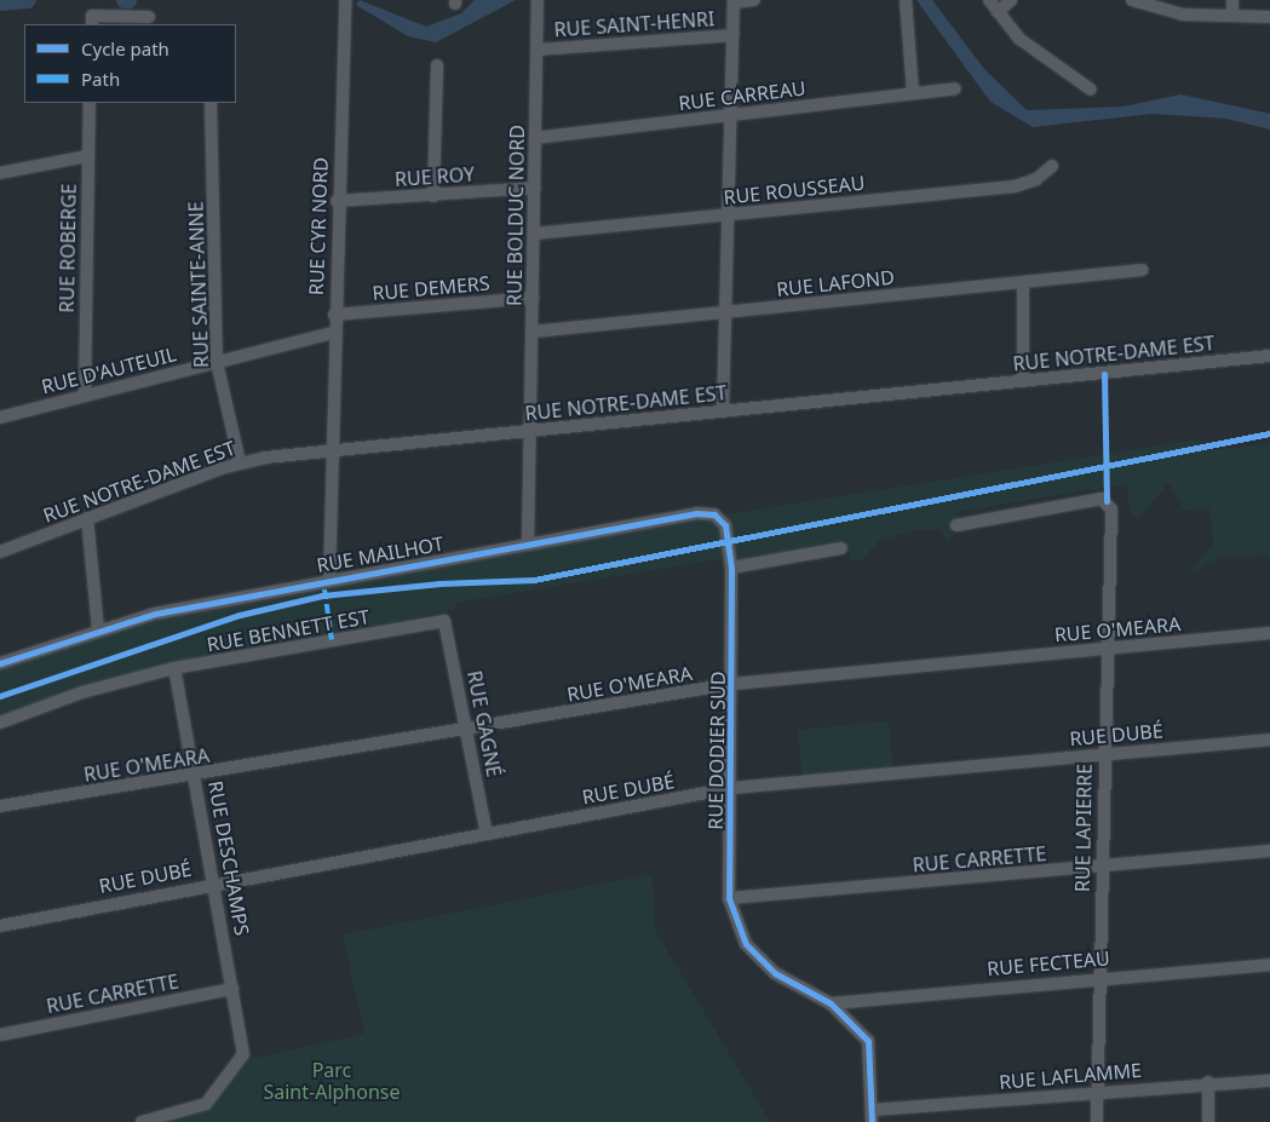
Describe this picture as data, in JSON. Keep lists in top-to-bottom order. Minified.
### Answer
{"streets":{"street":["RUE SAINT-HENRI","RUE CARREAU","RUE ROY","RUE ROUSSEAU","RUE BOLDUC NORD","RUE CYR NORD","RUE ROBERGE","RUE LAFOND","RUE SAINTE-ANNE","RUE DEMERS","RUE NOTRE-DAME EST","RUE D'AUTEUIL","RUE MAILHOT","RUE O'MEARA","RUE BENNETT EST","RUE GAGNÉ","RUE DUBÉ","RUE DODIER SUD","RUE LAPIERRE","RUE DESCHAMPS","RUE CARRETTE","RUE FECTEAU","RUE LAFLAMME"]},"crossings":[["RUE SAINT-HENRI","RUE BOLDUC NORD"],["RUE CARREAU","RUE BOLDUC NORD"],["RUE ROY","RUE BOLDUC NORD"],["RUE ROY","RUE CYR NORD"],["RUE ROUSSEAU","RUE BOLDUC NORD"],["RUE BOLDUC NORD","RUE LAFOND"],["RUE BOLDUC NORD","RUE DEMERS"],["RUE BOLDUC NORD","RUE NOTRE-DAME EST"],["RUE BOLDUC NORD","RUE MAILHOT"],["RUE CYR NORD","RUE DEMERS"],["RUE CYR NORD","RUE NOTRE-DAME EST"],["RUE CYR NORD","RUE D'AUTEUIL"],["RUE CYR NORD","RUE MAILHOT"],["RUE ROBERGE","RUE D'AUTEUIL"],["RUE SAINTE-ANNE","RUE NOTRE-DAME EST"],["RUE SAINTE-ANNE","RUE D'AUTEUIL"],["RUE MAILHOT","RUE DODIER SUD"],["RUE O'MEARA","RUE GAGNÉ"],["RUE O'MEARA","RUE DODIER SUD"],["RUE O'MEARA","RUE LAPIERRE"],["RUE O'MEARA","RUE DESCHAMPS"],["RUE BENNETT EST","RUE GAGNÉ"],["RUE BENNETT EST","RUE DESCHAMPS"],["RUE GAGNÉ","RUE DUBÉ"],["RUE DUBÉ","RUE DODIER SUD"],["RUE DUBÉ","RUE LAPIERRE"],["RUE DUBÉ","RUE DESCHAMPS"],["RUE DODIER SUD","RUE CARRETTE"],["RUE DODIER SUD","RUE FECTEAU"],["RUE DODIER SUD","RUE LAFLAMME"],["RUE LAPIERRE","RUE CARRETTE"],["RUE LAPIERRE","RUE FECTEAU"],["RUE LAPIERRE","RUE LAFLAMME"],["RUE DESCHAMPS","RUE CARRETTE"]],"parks":["Parc Saint-Alphonse"],"legend":["Cycle path","Path"]}
